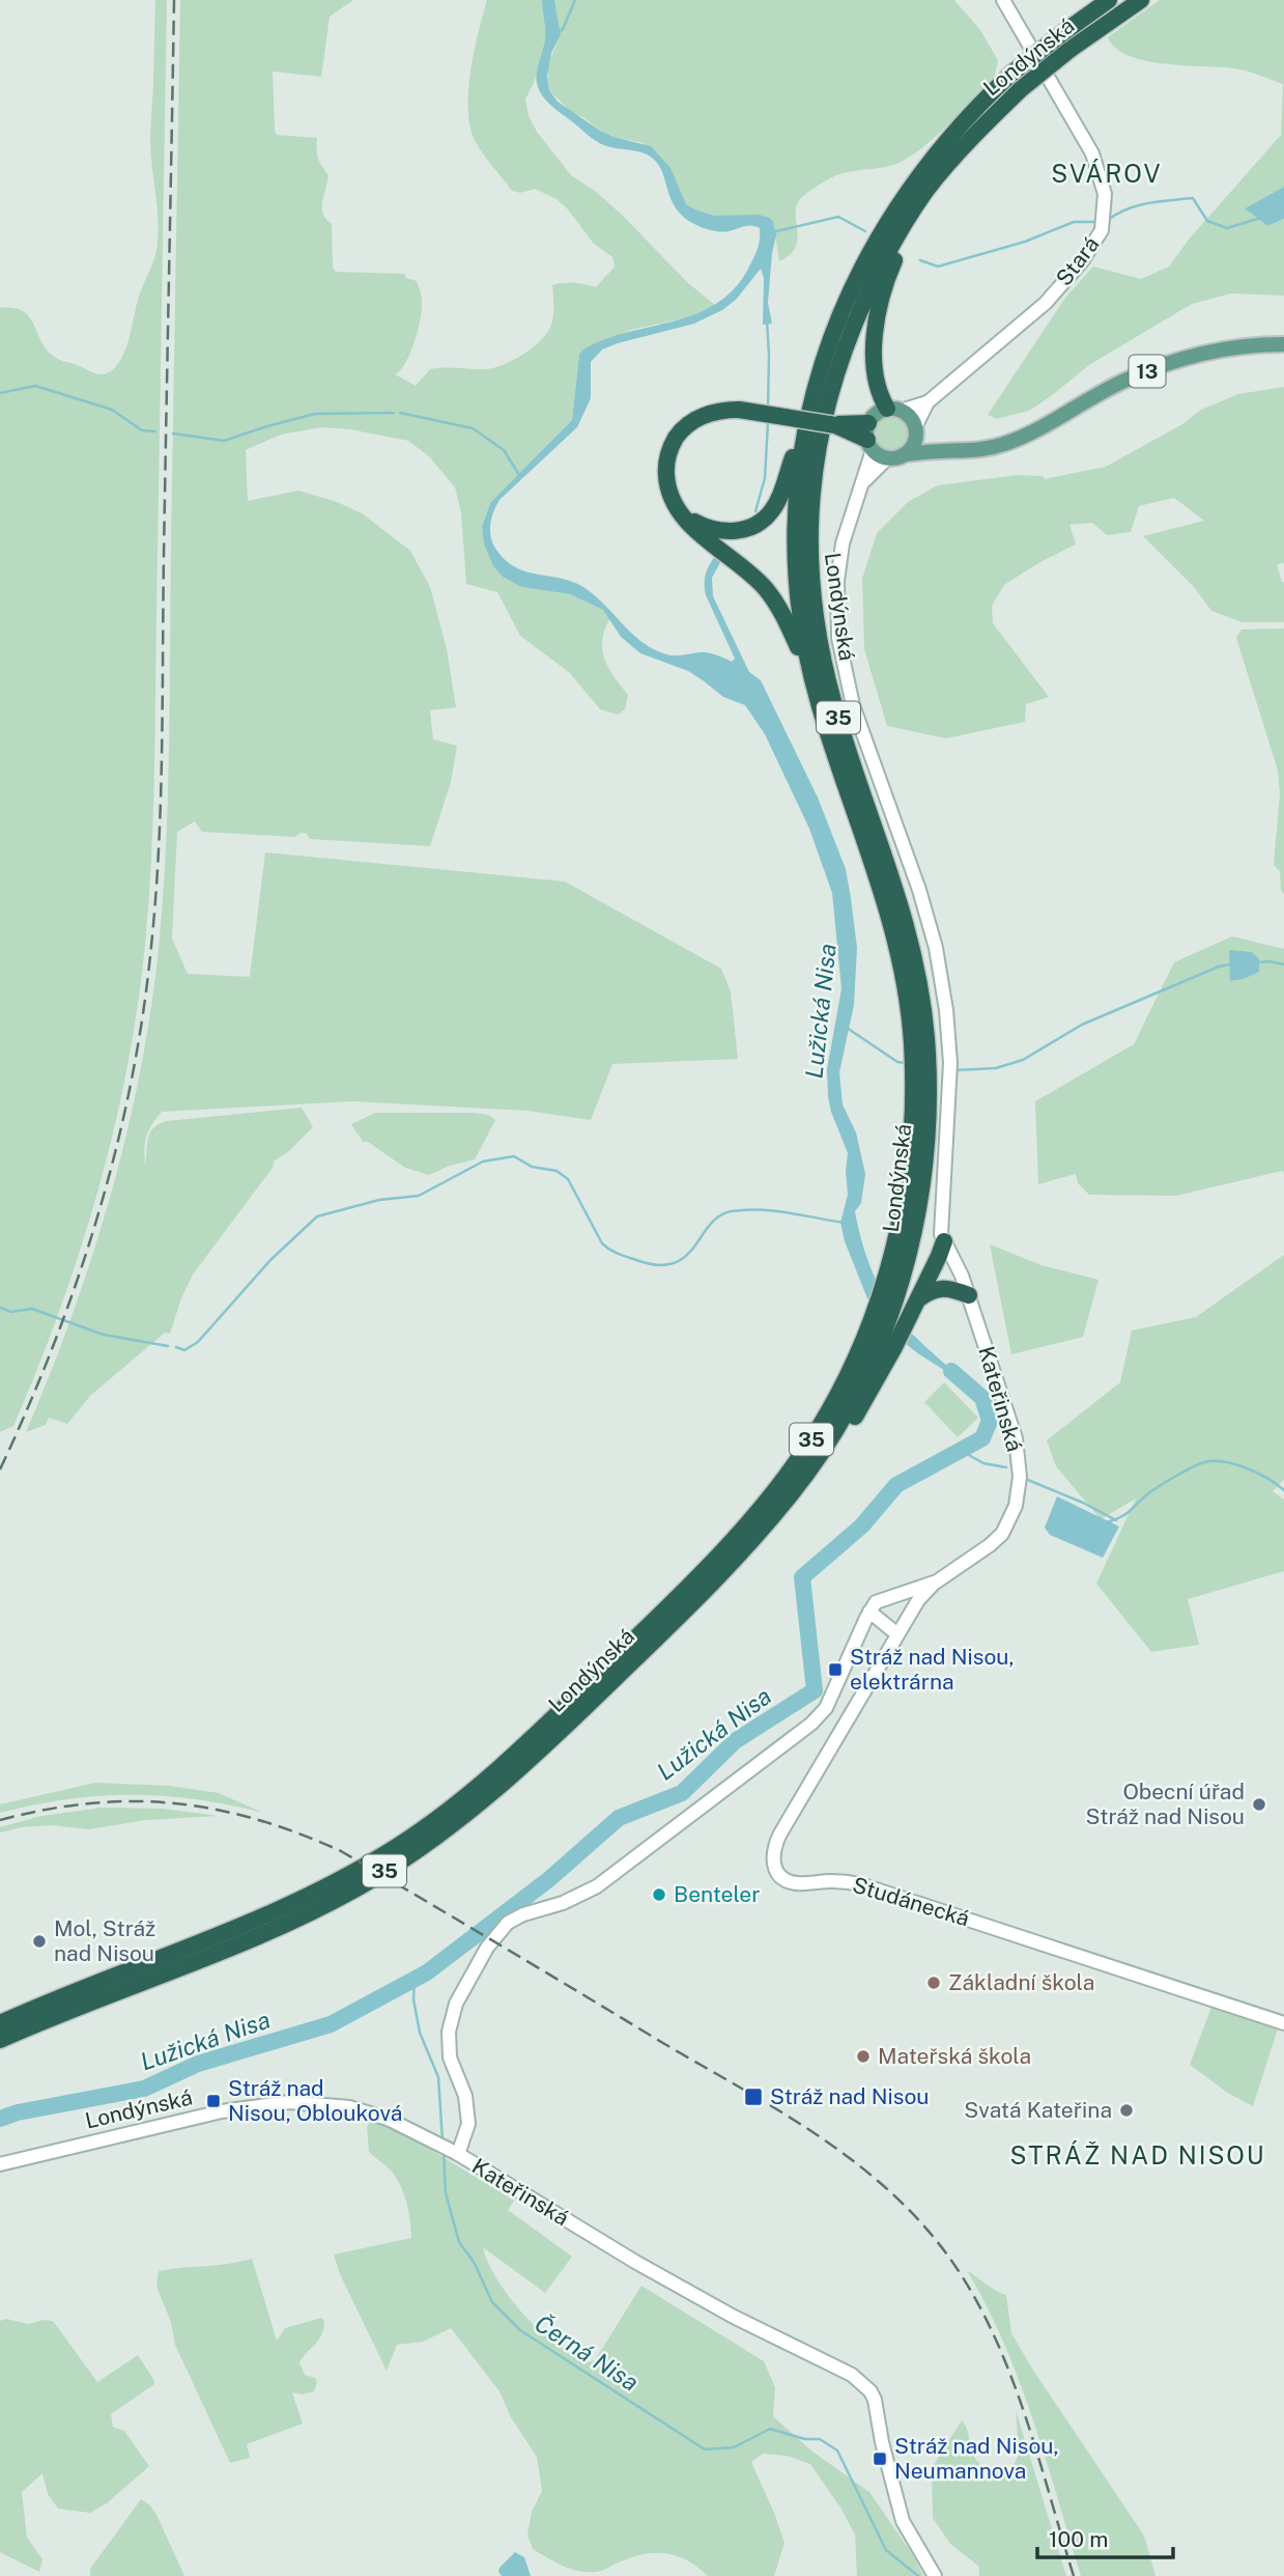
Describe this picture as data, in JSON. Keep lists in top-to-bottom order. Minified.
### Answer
{"streets":{"highway":["Londýnská","35"],"main road":["13"],"street":["Stará","Kateřinská","Studánecká"]},"crossings":[["Londýnská","Stará"],["Londýnská","13"],["Londýnská","Kateřinská"],["Stará","13"],["Kateřinská","Studánecká"]],"districts":["SVÁROV","STRÁŽ NAD NISOU"],"water":["Lužická Nisa","Černá Nisa"],"places":{"transit":["Stráž nad Nisou, elektrárna","Stráž nad Nisou","Stráž nad Nisou, Oblouková","Stráž nad Nisou, Neumannova"],"other":["Obecní úřad Stráž nad Nisou","Benteler","Mol, Stráž nad Nisou","Základní škola","Mateřská škola","Svatá Kateřina"]},"scale_bar":"100 m"}
